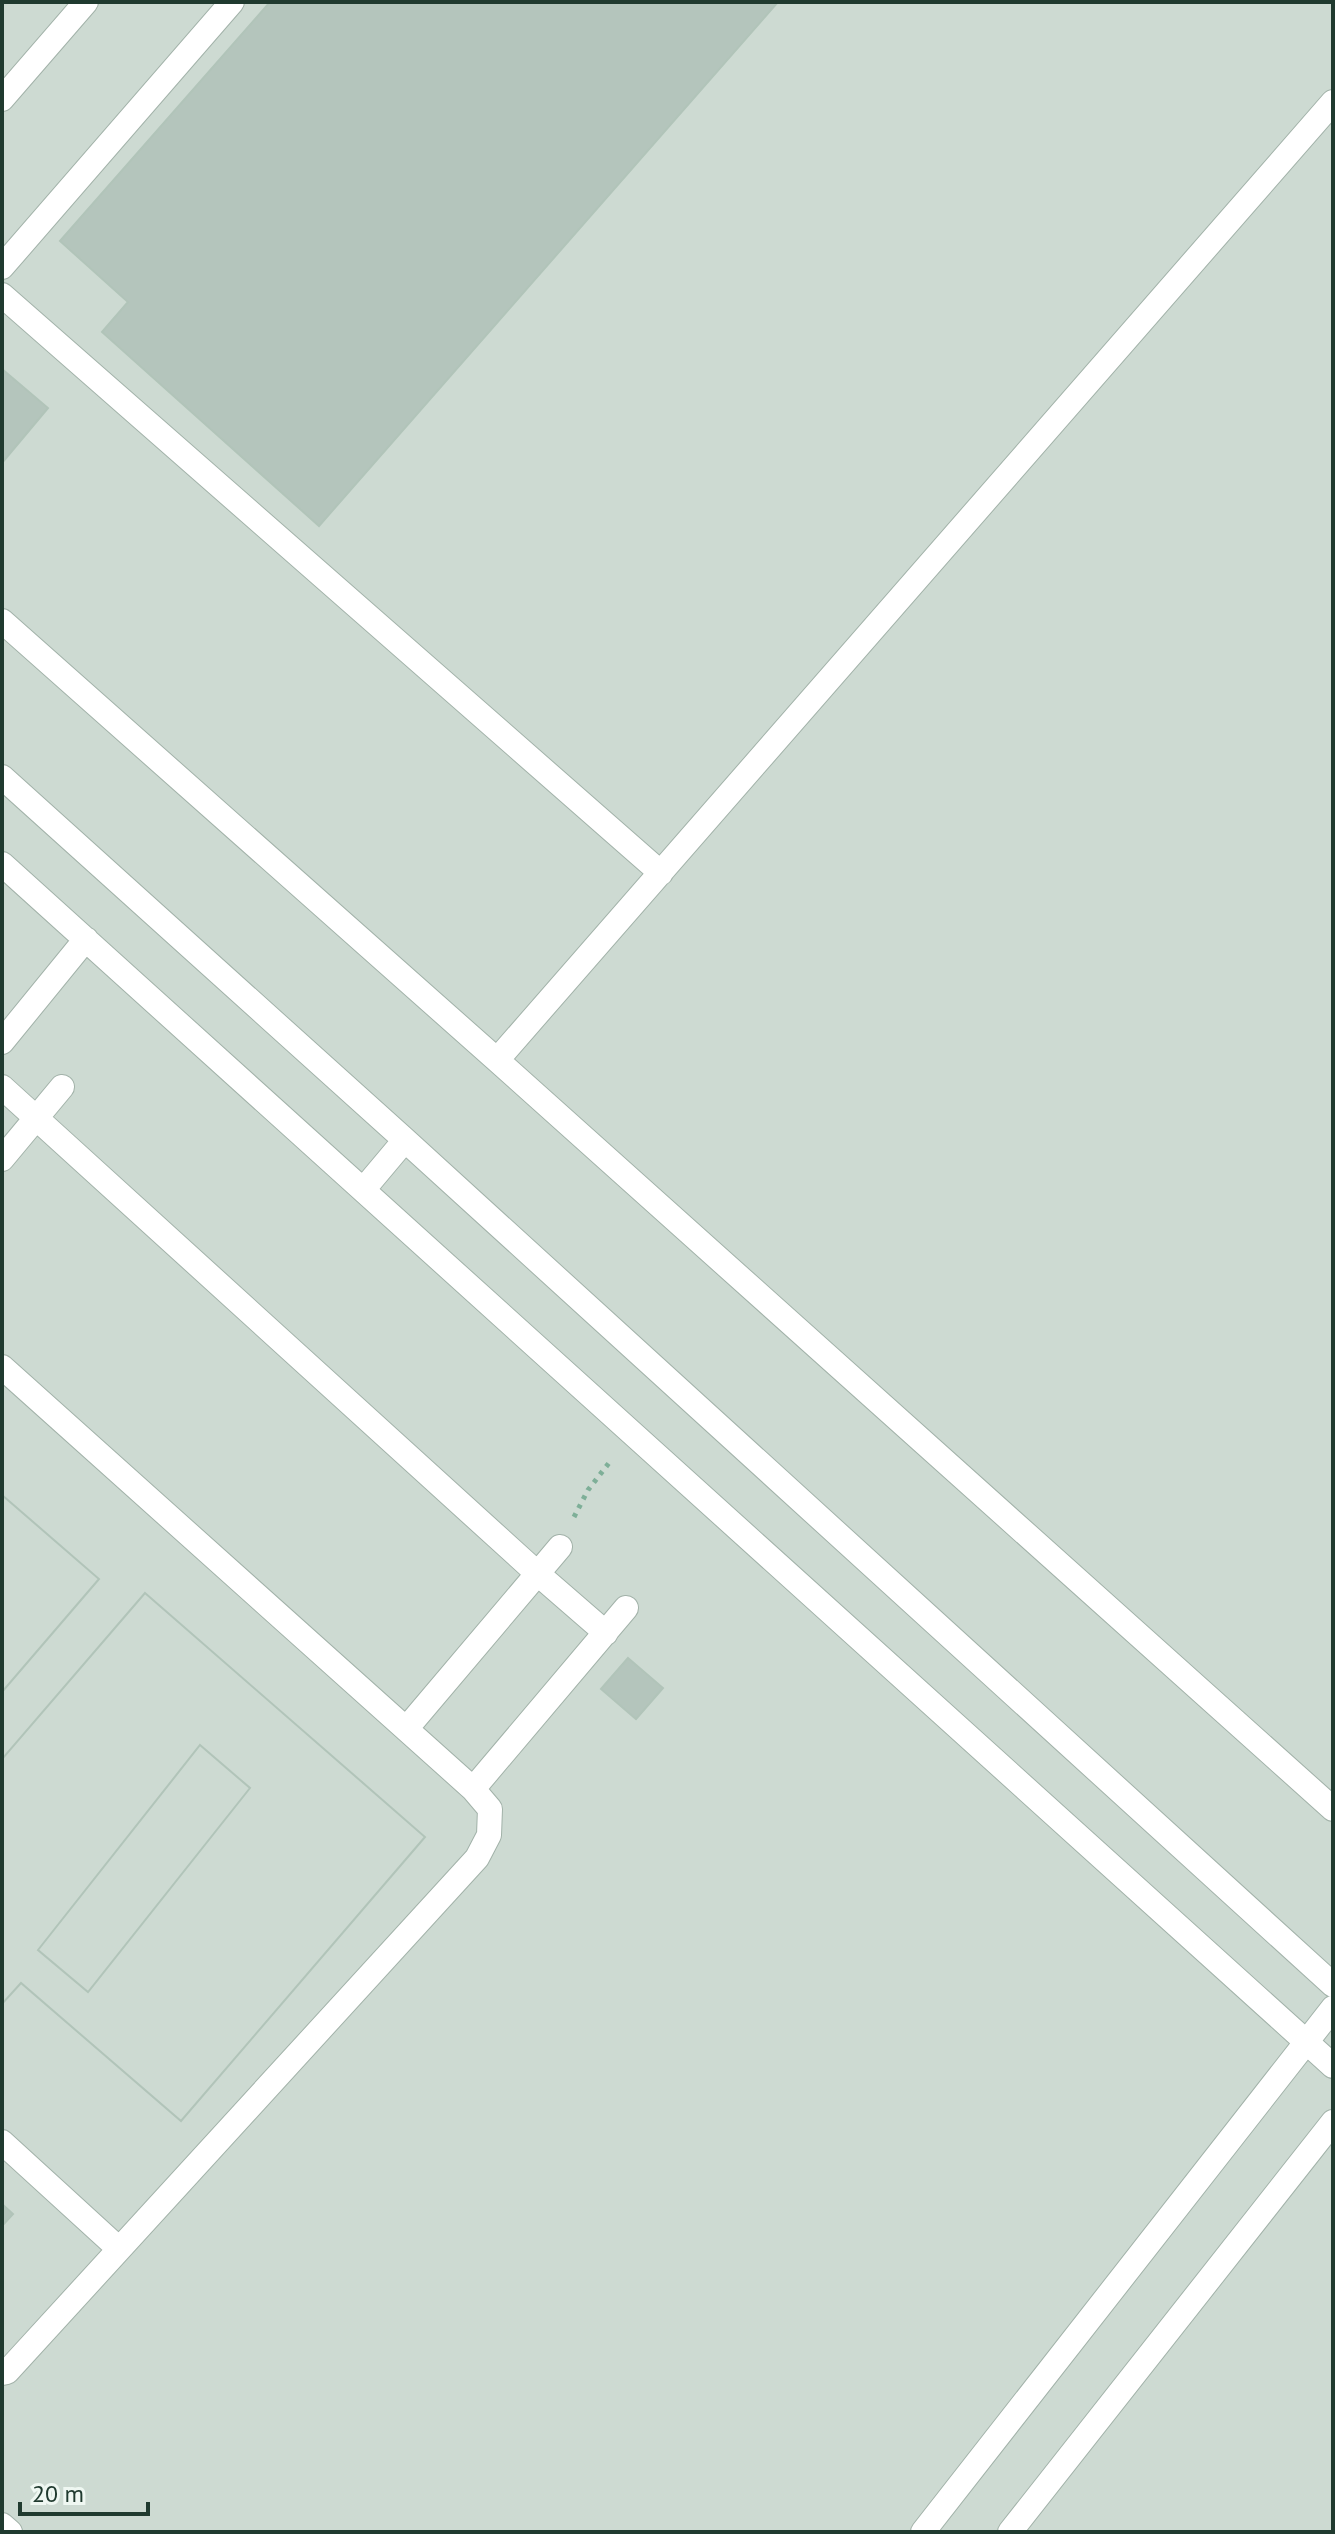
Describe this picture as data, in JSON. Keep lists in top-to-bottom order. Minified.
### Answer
{"scale_bar":"20 m"}
